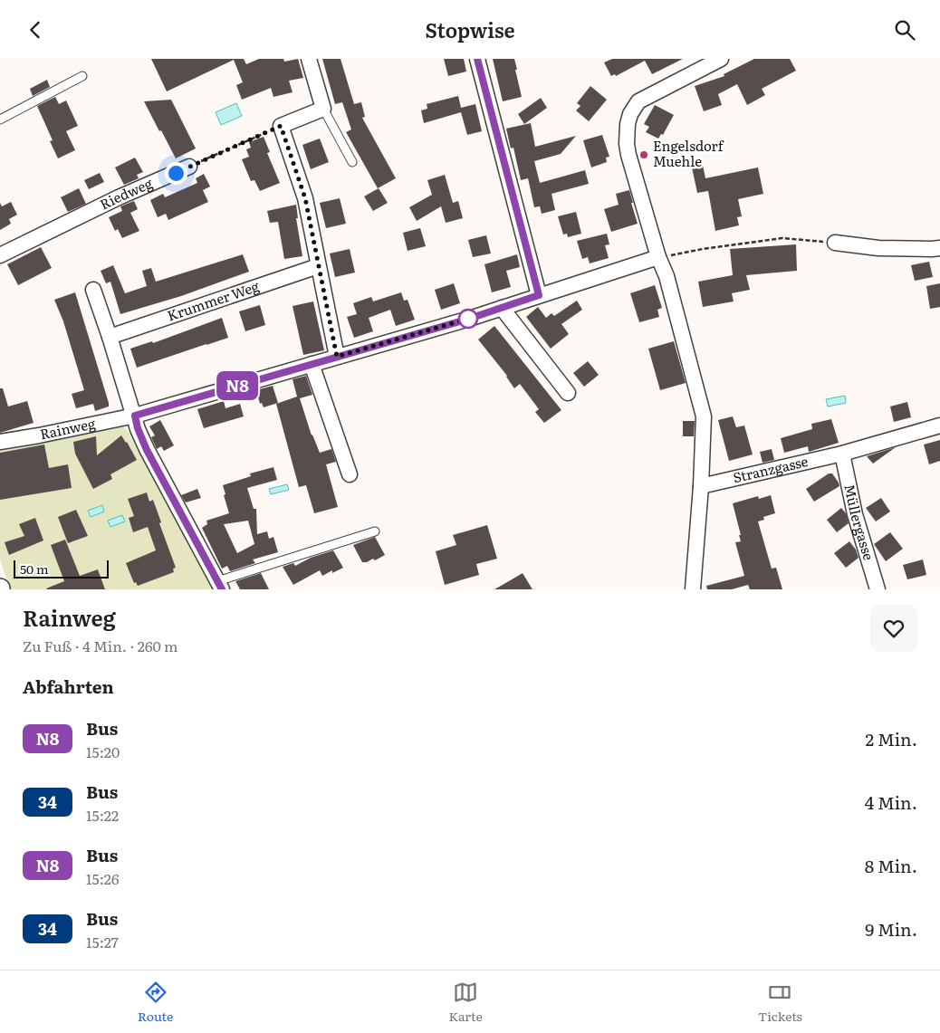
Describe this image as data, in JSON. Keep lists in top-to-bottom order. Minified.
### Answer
{"streets":{"street":["Riedweg","Krummer Weg","Rainweg","Stranzgasse","Müllergasse"]},"crossings":[["Stranzgasse","Müllergasse"]],"places":["Engelsdorf Muehle"],"lines":["bus line N8"],"scale_bar":"50 m","page":{"header":"Stopwise","on_map":"N8","scale":"50 m","heading":[["Rainweg","Zu Fuß · 4 Min. · 260 m"],"Abfahrten"],"list":[{"mark":"N8","name":"Bus","note":"15:20","value":"2 Min."},{"mark":"34","name":"Bus","note":"15:22","value":"4 Min."},{"mark":"N8","name":"Bus","note":"15:26","value":"8 Min."},{"mark":"34","name":"Bus","note":"15:27","value":"9 Min."}],"tabs":["Route","Karte","Tickets"]}}
